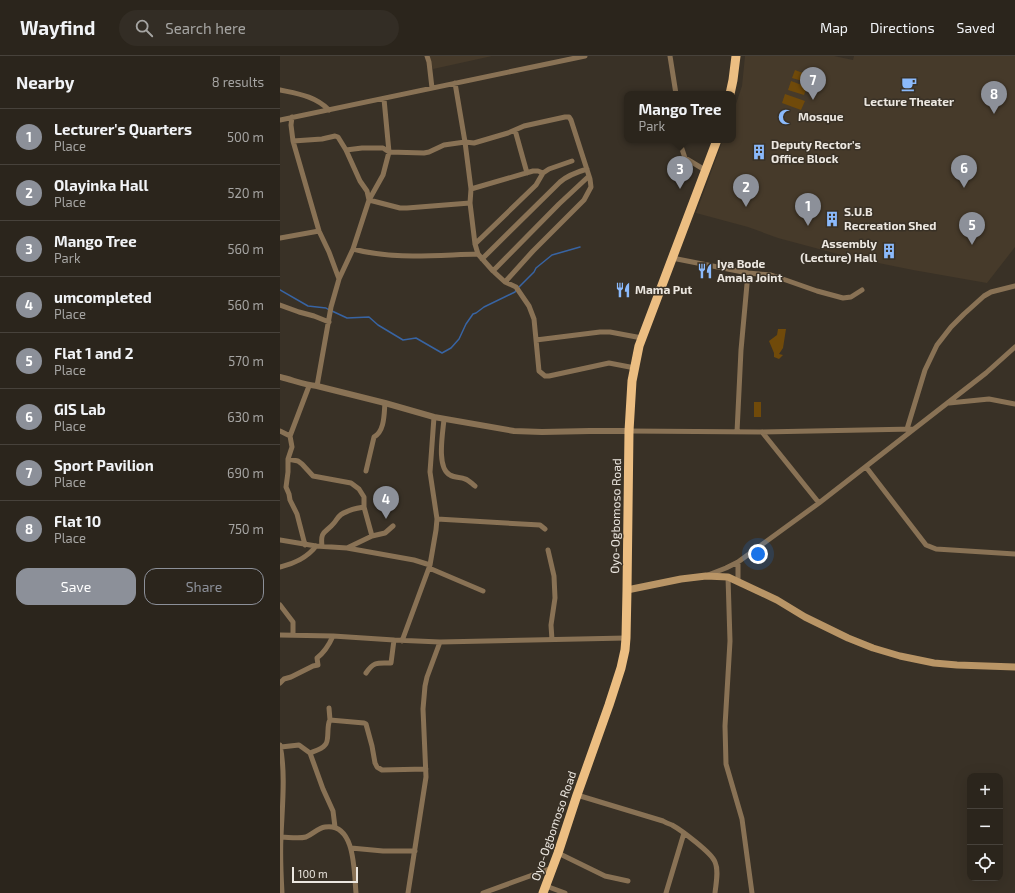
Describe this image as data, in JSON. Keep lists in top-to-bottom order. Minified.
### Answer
{"streets":{"highway":["Oyo-Ogbomoso Road"]},"places":{"cafe":["Lecture Theater"],"mosque":["Mosque"],"building":["Deputy Rector's Office Block","S.U.B Recreation Shed","Assembly (Lecture) Hall"],"restaurant":["Iya Bode Amala Joint","Mama Put"]},"scale_bar":"100 m","page":{"header":"Wayfind","search":"Search here","nav":["Map","Directions","Saved"],"heading":["Nearby","8 results"],"pins":["7","8","6","3","2","1","5","4"],"popup":["Mango Tree","Park"],"list":[{"mark":"1","name":"Lecturer's Quarters","note":"Place","value":"500 m"},{"mark":"2","name":"Olayinka Hall","note":"Place","value":"520 m"},{"mark":"3","name":"Mango Tree","note":"Park","value":"560 m"},{"mark":"4","name":"umcompleted","note":"Place","value":"560 m"},{"mark":"5","name":"Flat 1 and 2","note":"Place","value":"570 m"},{"mark":"6","name":"GIS Lab","note":"Place","value":"630 m"},{"mark":"7","name":"Sport Pavilion","note":"Place","value":"690 m"},{"mark":"8","name":"Flat 10","note":"Place","value":"750 m"}],"buttons":["Save","Share"],"map_buttons":["+","−"],"scale":"100 m"}}
